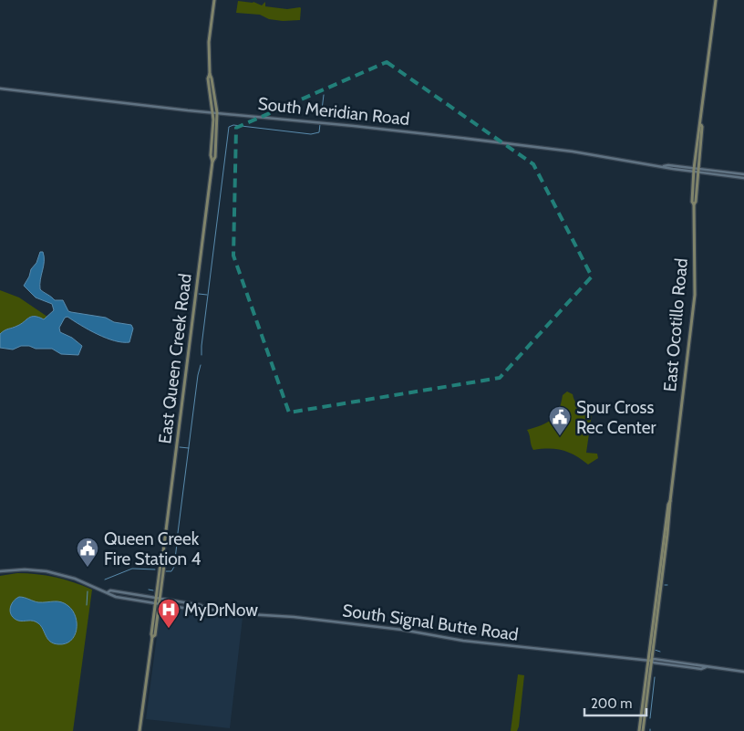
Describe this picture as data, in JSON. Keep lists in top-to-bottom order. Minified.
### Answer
{"streets":{"main road":["East Ocotillo Road","East Queen Creek Road"],"street":["South Meridian Road","South Signal Butte Road"]},"crossings":[["South Meridian Road","East Ocotillo Road"],["South Meridian Road","East Queen Creek Road"],["East Ocotillo Road","South Signal Butte Road"],["East Queen Creek Road","South Signal Butte Road"]],"places":{"public building":["Spur Cross Rec Center","Queen Creek Fire Station 4"],"hospital":["MyDrNow"]},"scale_bar":"200 m"}
